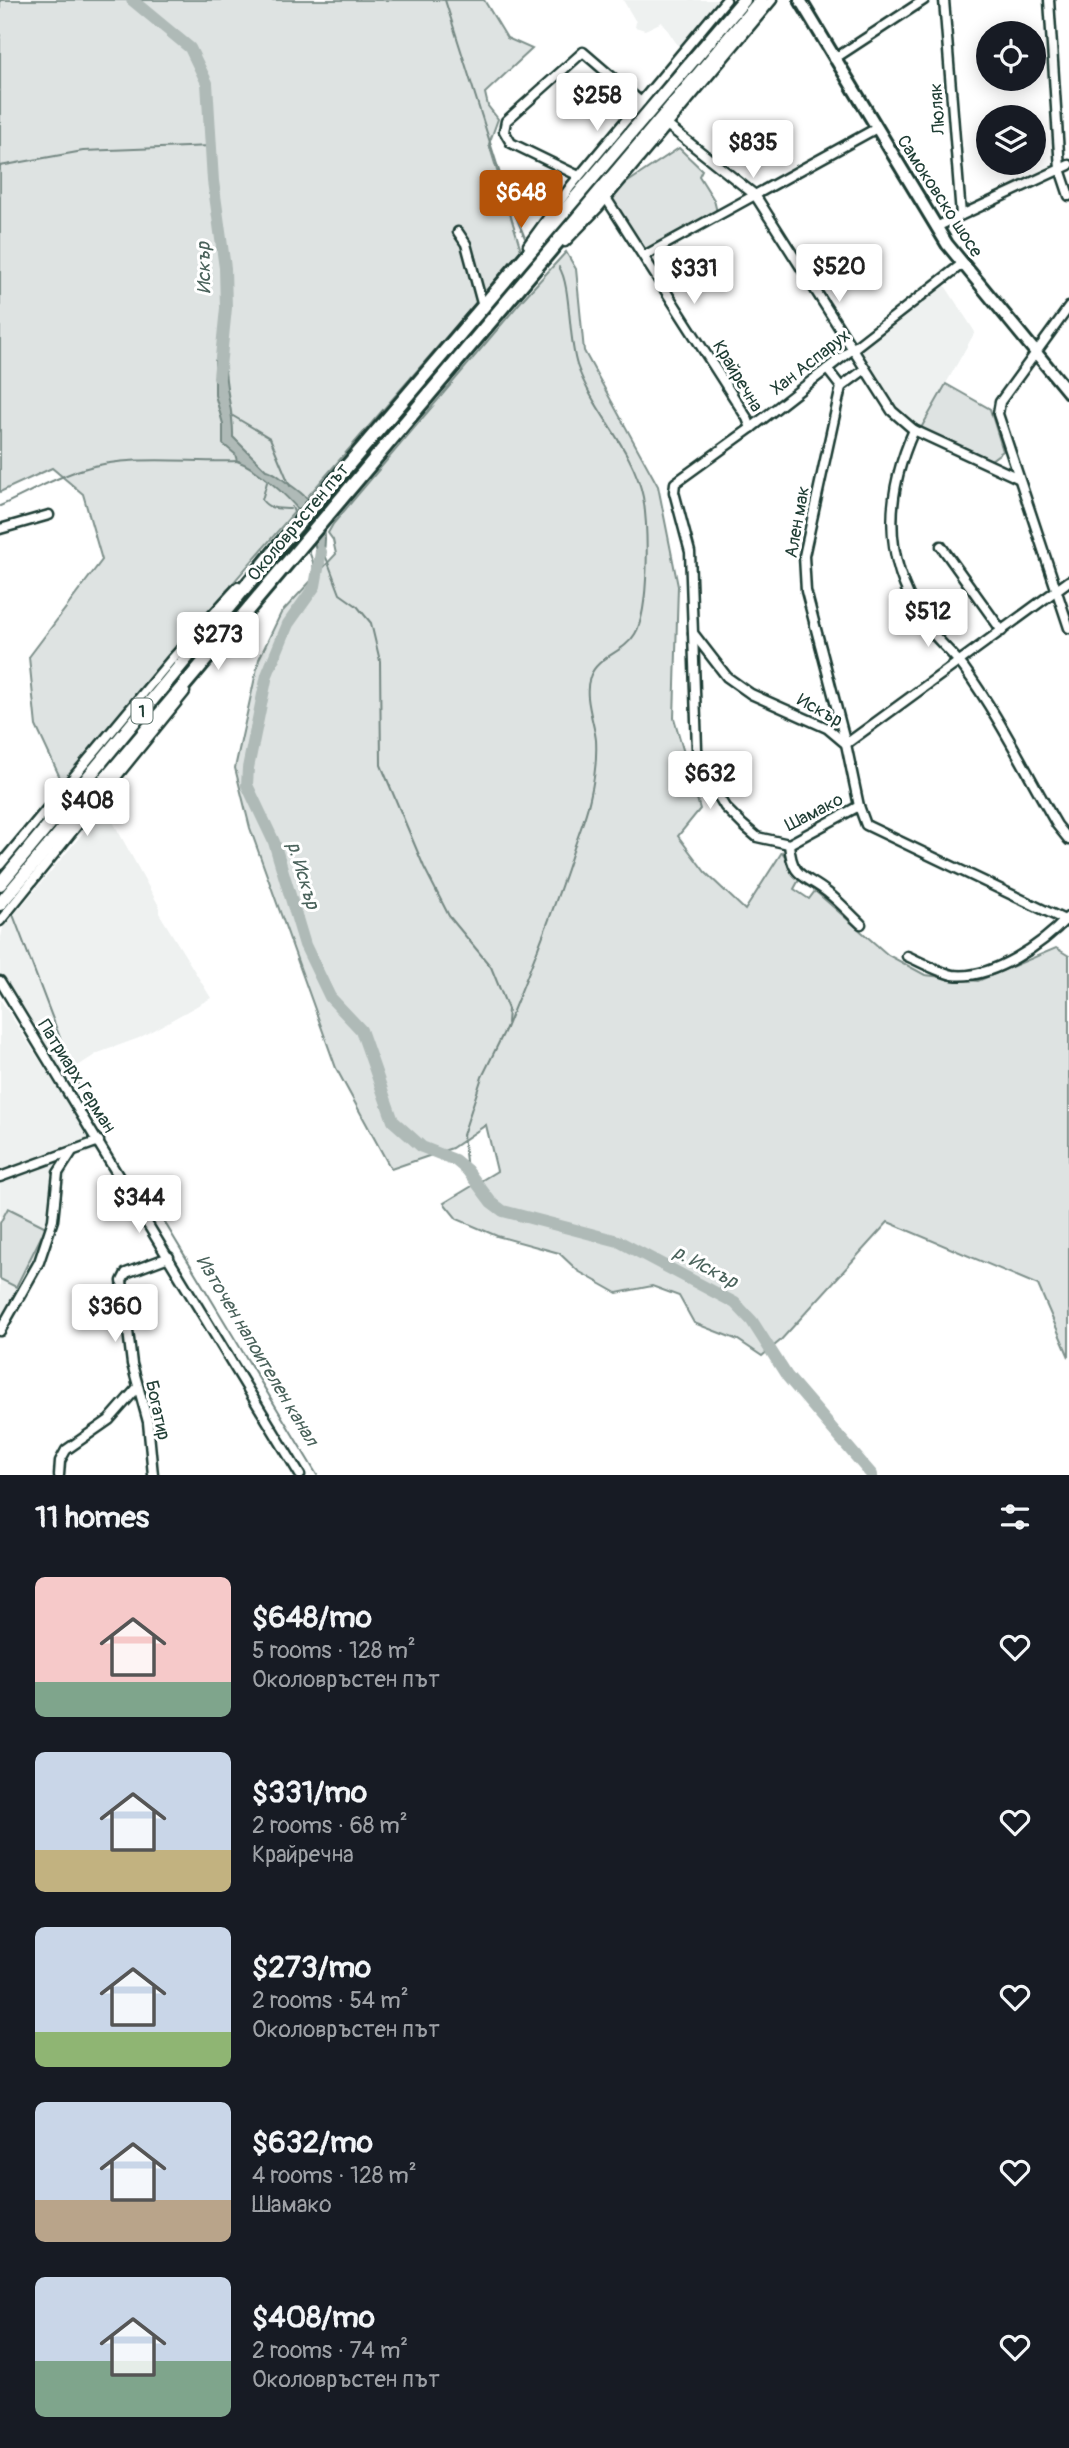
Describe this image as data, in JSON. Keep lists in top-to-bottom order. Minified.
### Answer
{"streets":{"highway":["Околовръстен път","1"],"main road":["Самоковско шосе"],"street":["Люляк","Хан Аспарух","Крайречна","Ален мак","Искър","Шамако","Патриарх Герман","Богатир"]},"crossings":[["Самоковско шосе","Хан Аспарух"],["Хан Аспарух","Крайречна"],["Хан Аспарух","Искър"],["Хан Аспарух","Шамако"],["Крайречна","Околовръстен път"],["Ален мак","Искър"],["Искър","Шамако"],["Патриарх Герман","Богатир"]],"water":["Искър","р. Искър","Източен напоителен канал"],"page":{"price":["$258","$835","$648","$520","$331","$512","$273","$632","$408","$344","$360"],"heading":"11 homes","list":[{"name":"$648/mo","note":"5 rooms · 128 m² · Околовръстен път"},{"name":"$331/mo","note":"2 rooms · 68 m² · Крайречна"},{"name":"$273/mo","note":"2 rooms · 54 m² · Околовръстен път"},{"name":"$632/mo","note":"4 rooms · 128 m² · Шамако"},{"name":"$408/mo","note":"2 rooms · 74 m² · Околовръстен път"}]}}
